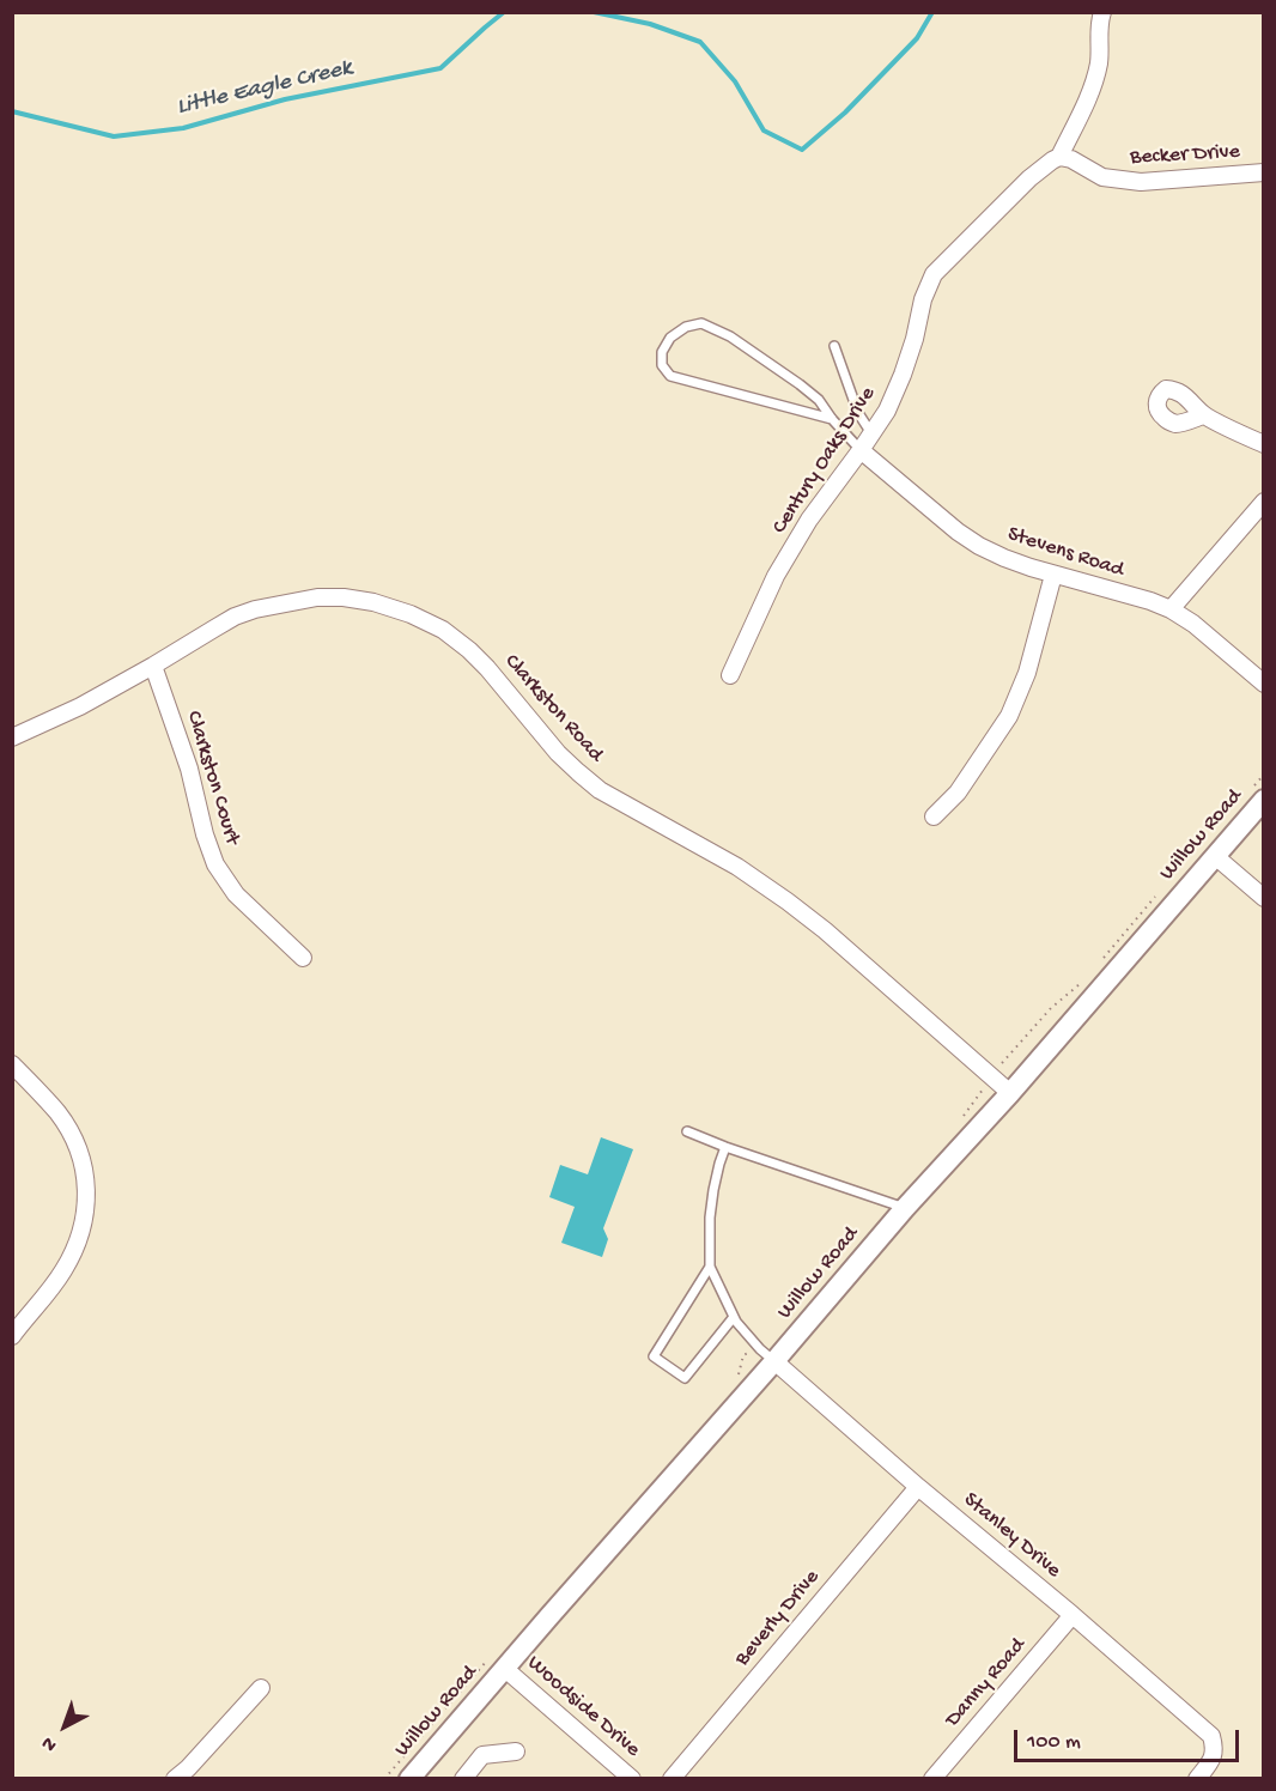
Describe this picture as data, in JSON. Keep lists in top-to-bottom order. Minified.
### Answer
{"streets":{"street":["Becker Drive","Century Oaks Drive","Stevens Road","Clarkston Road","Clarkston Court","Willow Road","Stanley Drive","Beverly Drive","Danny Road","Woodside Drive"]},"crossings":[["Becker Drive","Century Oaks Drive"],["Century Oaks Drive","Stevens Road"],["Clarkston Road","Clarkston Court"],["Clarkston Road","Willow Road"],["Willow Road","Stanley Drive"],["Willow Road","Woodside Drive"],["Stanley Drive","Beverly Drive"],["Stanley Drive","Danny Road"]],"water":["Little Eagle Creek"],"scale_bar":"100 m","north":"bottom left"}
